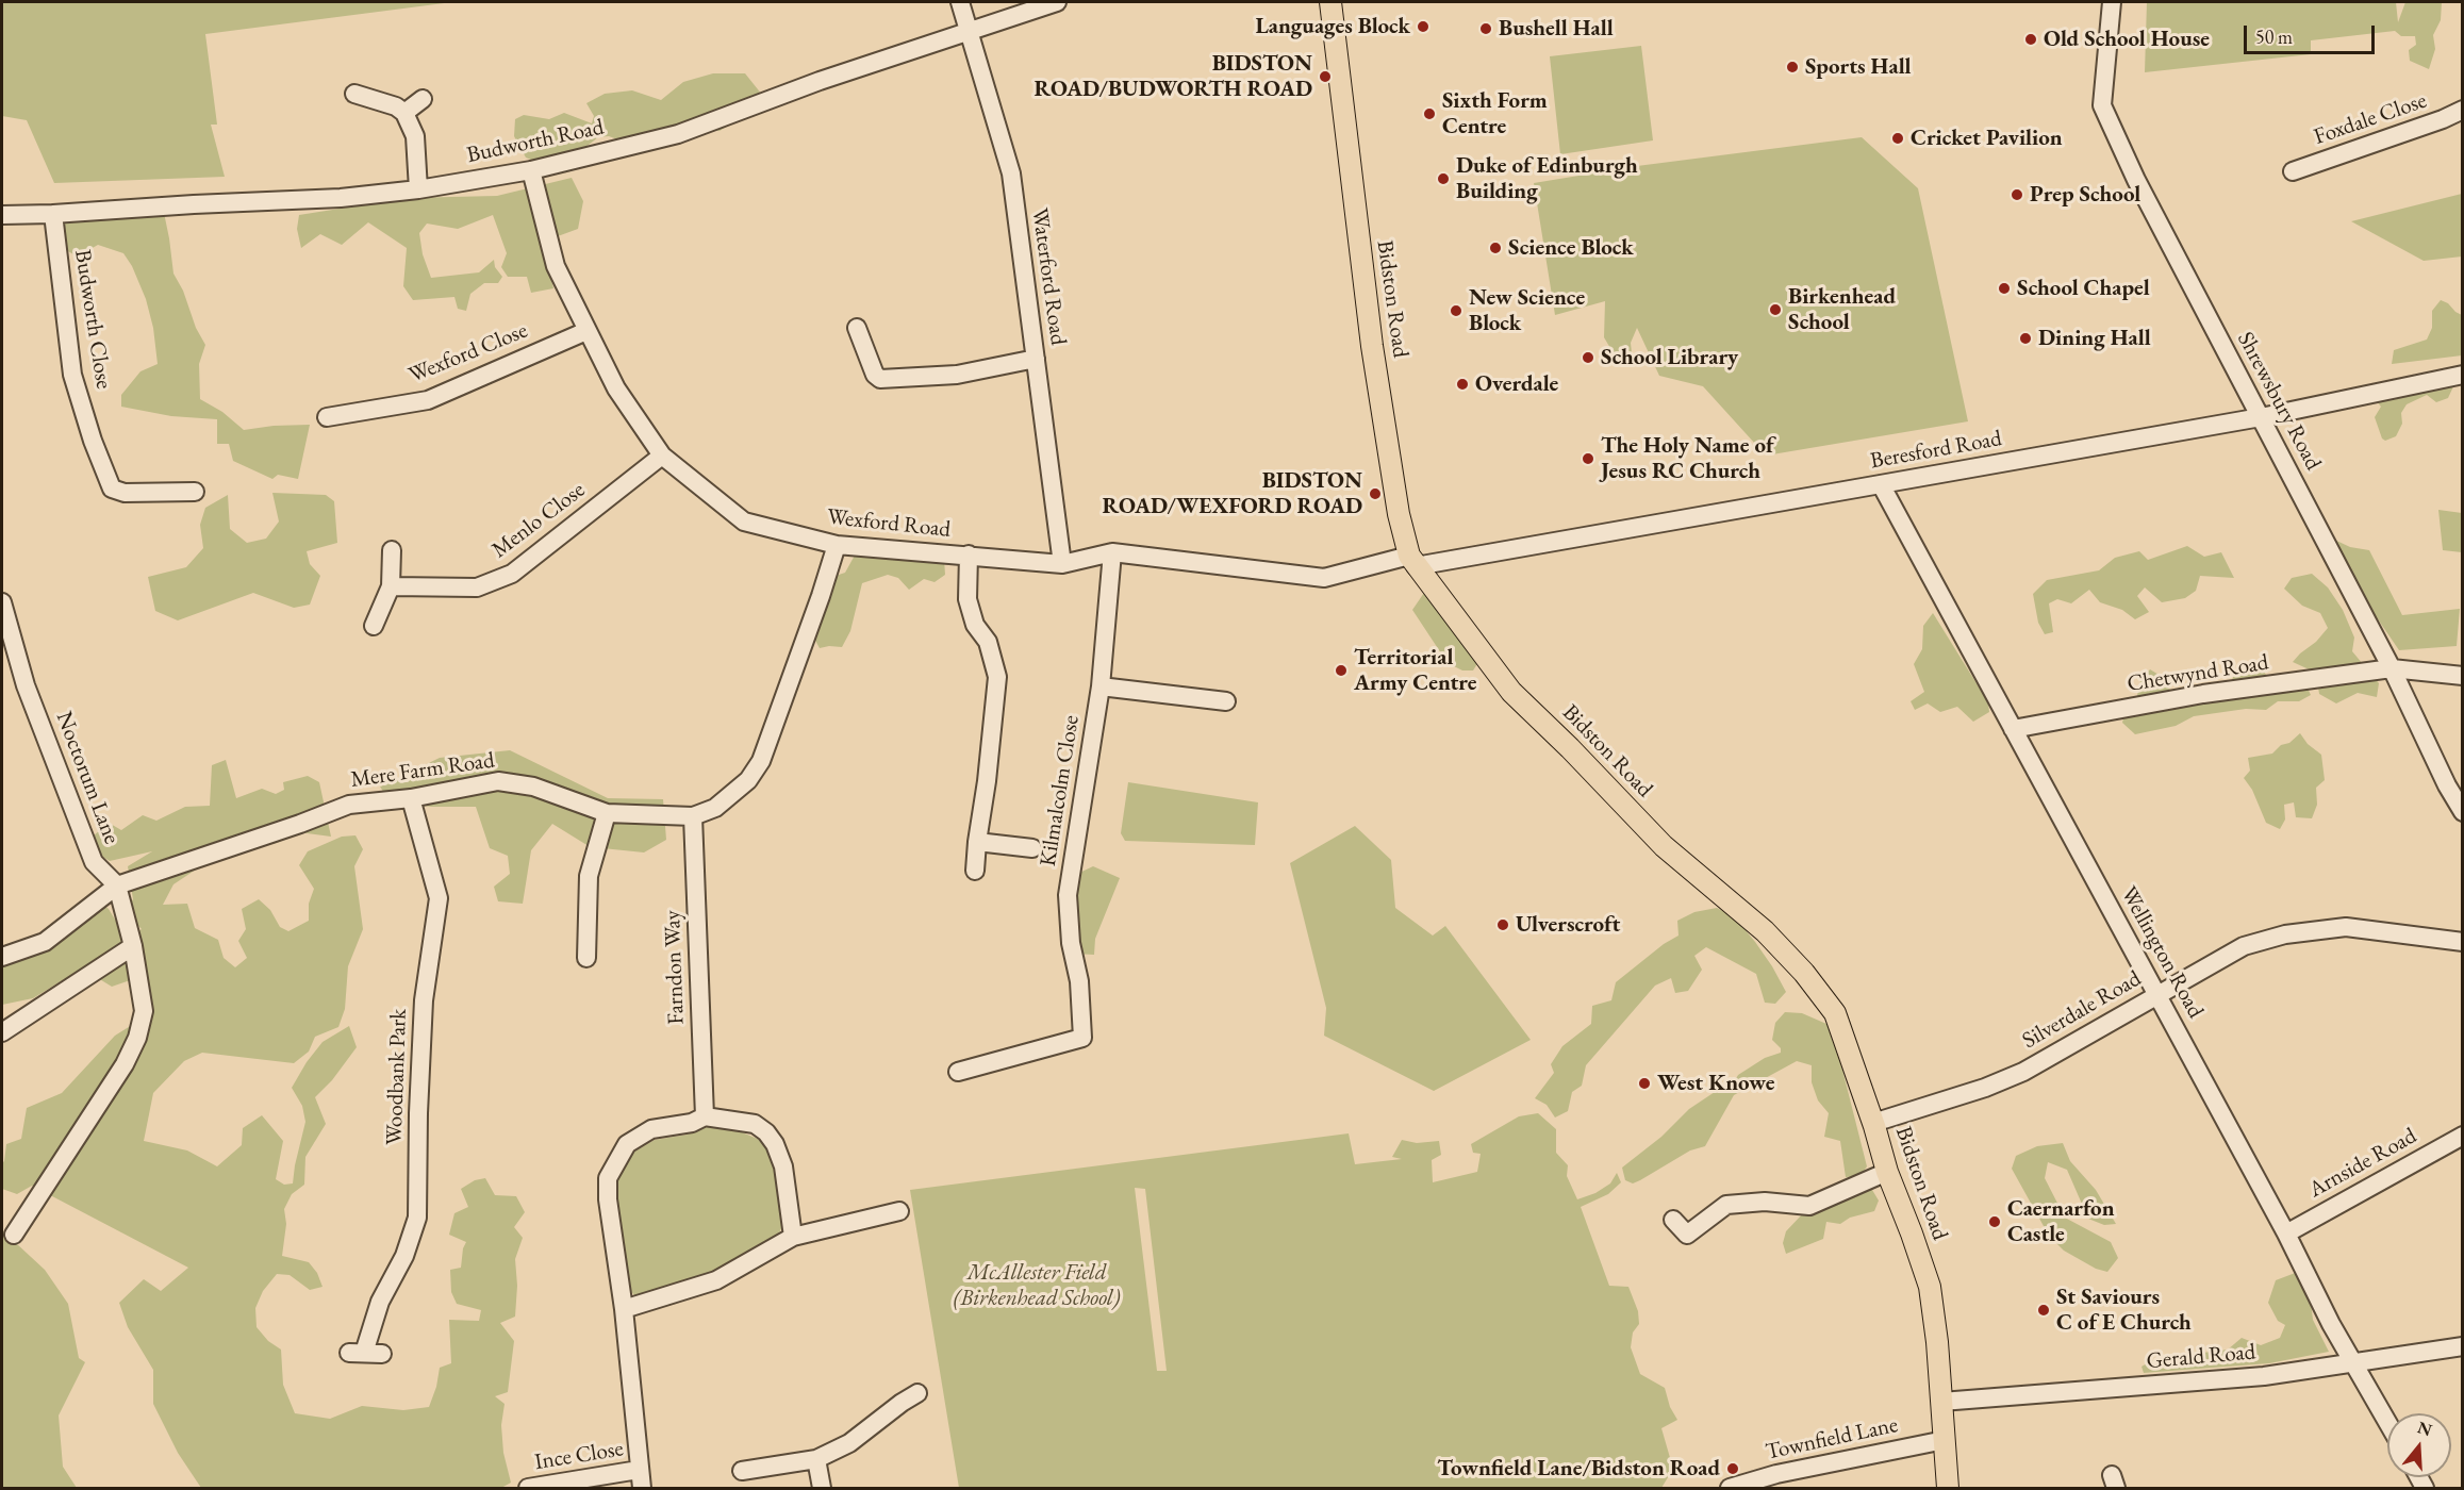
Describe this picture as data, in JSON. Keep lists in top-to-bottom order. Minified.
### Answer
{"streets":{"main road":["Bidston Road"],"street":["Foxdale Close","Budworth Road","Waterford Road","Budworth Close","Wexford Close","Shrewsbury Road","Beresford Road","Menlo Close","Wexford Road","Chetwynd Road","Mere Farm Road","Noctorum Lane","Kilmalcolm Close","Wellington Road","Farndon Way","Silverdale Road","Woodbank Park","Arnside Road","Gerald Road","Townfield Lane","Ince Close"]},"crossings":[["Budworth Road","Waterford Road"],["Budworth Road","Budworth Close"],["Budworth Road","Wexford Road"],["Waterford Road","Wexford Road"],["Bidston Road","Beresford Road"],["Bidston Road","Wexford Road"],["Bidston Road","Silverdale Road"],["Bidston Road","Gerald Road"],["Bidston Road","Townfield Lane"],["Wexford Close","Wexford Road"],["Shrewsbury Road","Beresford Road"],["Shrewsbury Road","Chetwynd Road"],["Beresford Road","Wexford Road"],["Beresford Road","Wellington Road"],["Menlo Close","Wexford Road"],["Wexford Road","Mere Farm Road"],["Wexford Road","Kilmalcolm Close"],["Chetwynd Road","Wellington Road"],["Mere Farm Road","Noctorum Lane"],["Mere Farm Road","Farndon Way"],["Mere Farm Road","Woodbank Park"],["Wellington Road","Silverdale Road"],["Wellington Road","Arnside Road"],["Wellington Road","Gerald Road"]],"parks":["McAllester Field (Birkenhead School)"],"places":["Languages Block","Bushell Hall","Old School House","Sports Hall","BIDSTON ROAD/BUDWORTH ROAD","Sixth Form Centre","Cricket Pavilion","Duke of Edinburgh Building","Prep School","Science Block","School Chapel","Birkenhead School","New Science Block","Dining Hall","School Library","Overdale","The Holy Name of Jesus RC Church","BIDSTON ROAD/WEXFORD ROAD","Territorial Army Centre","Ulverscroft","West Knowe","Caernarfon Castle","St Saviours C of E Church","Townfield Lane/Bidston Road"],"scale_bar":"50 m","north":"top"}
